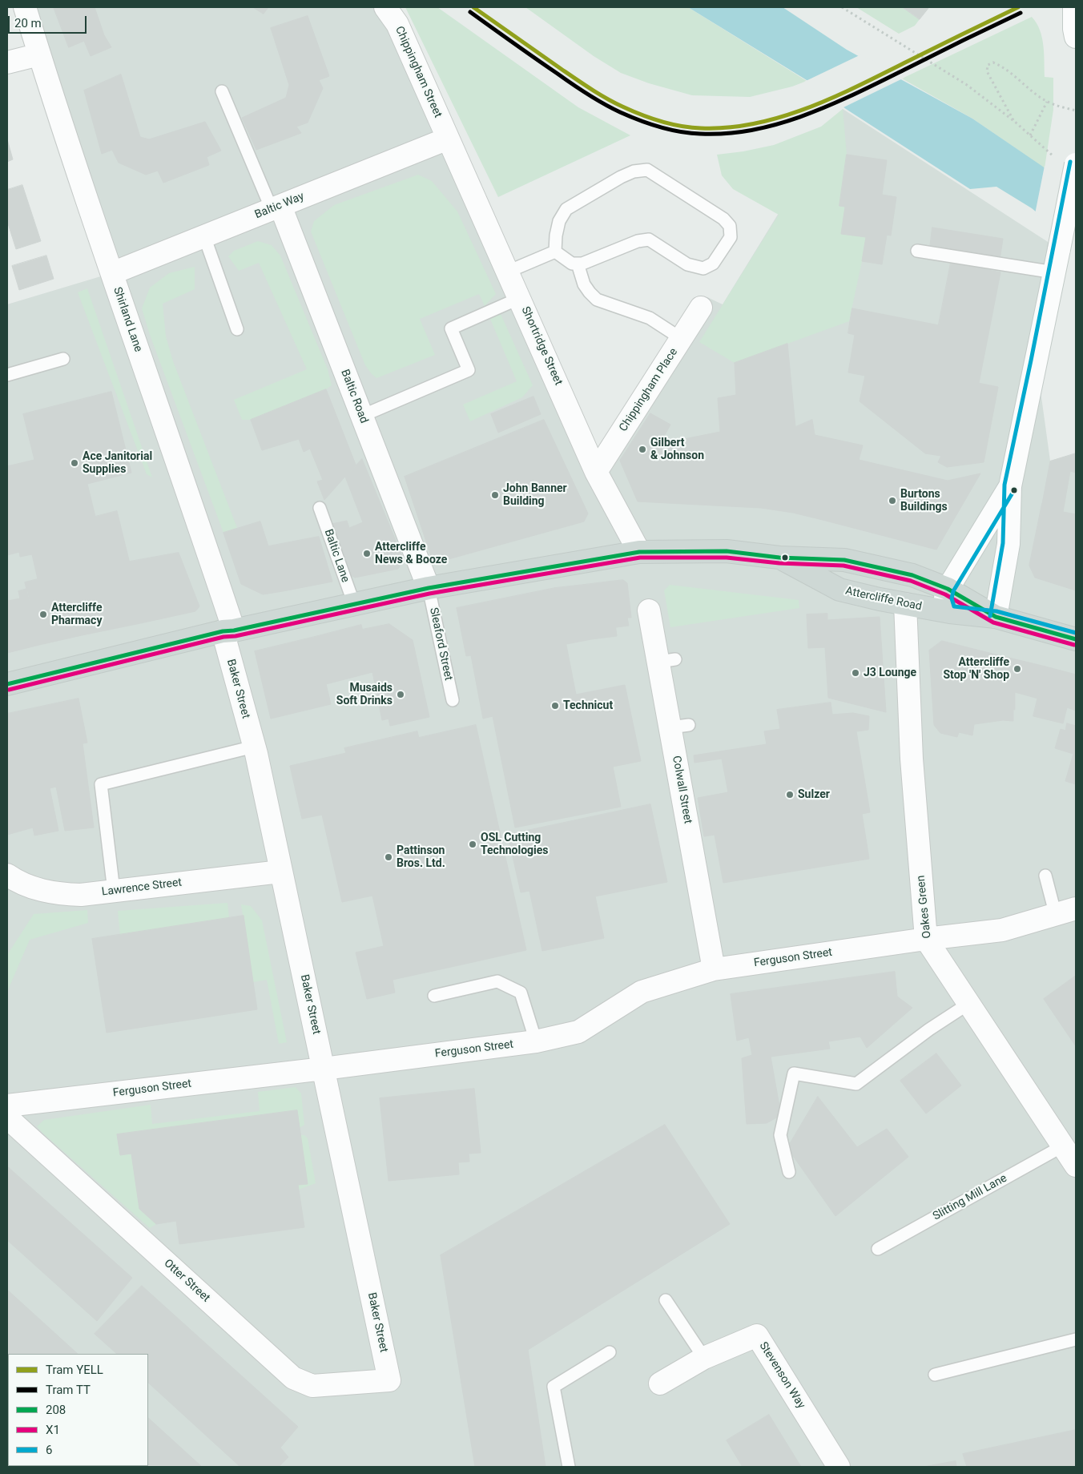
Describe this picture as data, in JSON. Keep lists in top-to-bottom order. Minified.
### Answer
{"streets":{"main road":["Attercliffe Road"],"street":["Chippingham Street","Baltic Way","Shirland Lane","Shortridge Street","Chippingham Place","Baltic Road","Baker Street","Colwall Street","Lawrence Street","Oakes Green","Ferguson Street","Otter Street","Stevenson Way"],"lane":["Baltic Lane","Sleaford Street","Slitting Mill Lane"]},"crossings":[["Chippingham Street","Baltic Way"],["Chippingham Street","Shortridge Street"],["Baltic Way","Shirland Lane"],["Baltic Way","Shortridge Street"],["Baltic Way","Baltic Road"],["Shirland Lane","Attercliffe Road"],["Shirland Lane","Baker Street"],["Shortridge Street","Chippingham Place"],["Shortridge Street","Attercliffe Road"],["Baltic Road","Attercliffe Road"],["Baltic Road","Sleaford Street"],["Baltic Lane","Attercliffe Road"],["Attercliffe Road","Sleaford Street"],["Attercliffe Road","Baker Street"],["Attercliffe Road","Oakes Green"],["Baker Street","Lawrence Street"],["Baker Street","Ferguson Street"],["Baker Street","Otter Street"],["Colwall Street","Ferguson Street"],["Oakes Green","Ferguson Street"],["Oakes Green","Slitting Mill Lane"]],"places":["Gilbert & Johnson","Ace Janitorial Supplies","John Banner Building","Burtons Buildings","Attercliffe News & Booze","Attercliffe Pharmacy","Attercliffe Stop 'N' Shop","J3 Lounge","Musaids Soft Drinks","Technicut","Sulzer","OSL Cutting Technologies","Pattinson Bros. Ltd."],"lines":["tram line YELL","tram line TT","transit line 6","transit line 208","transit line X1"],"legend":["Tram YELL","Tram TT","208","X1","6"],"scale_bar":"20 m"}
